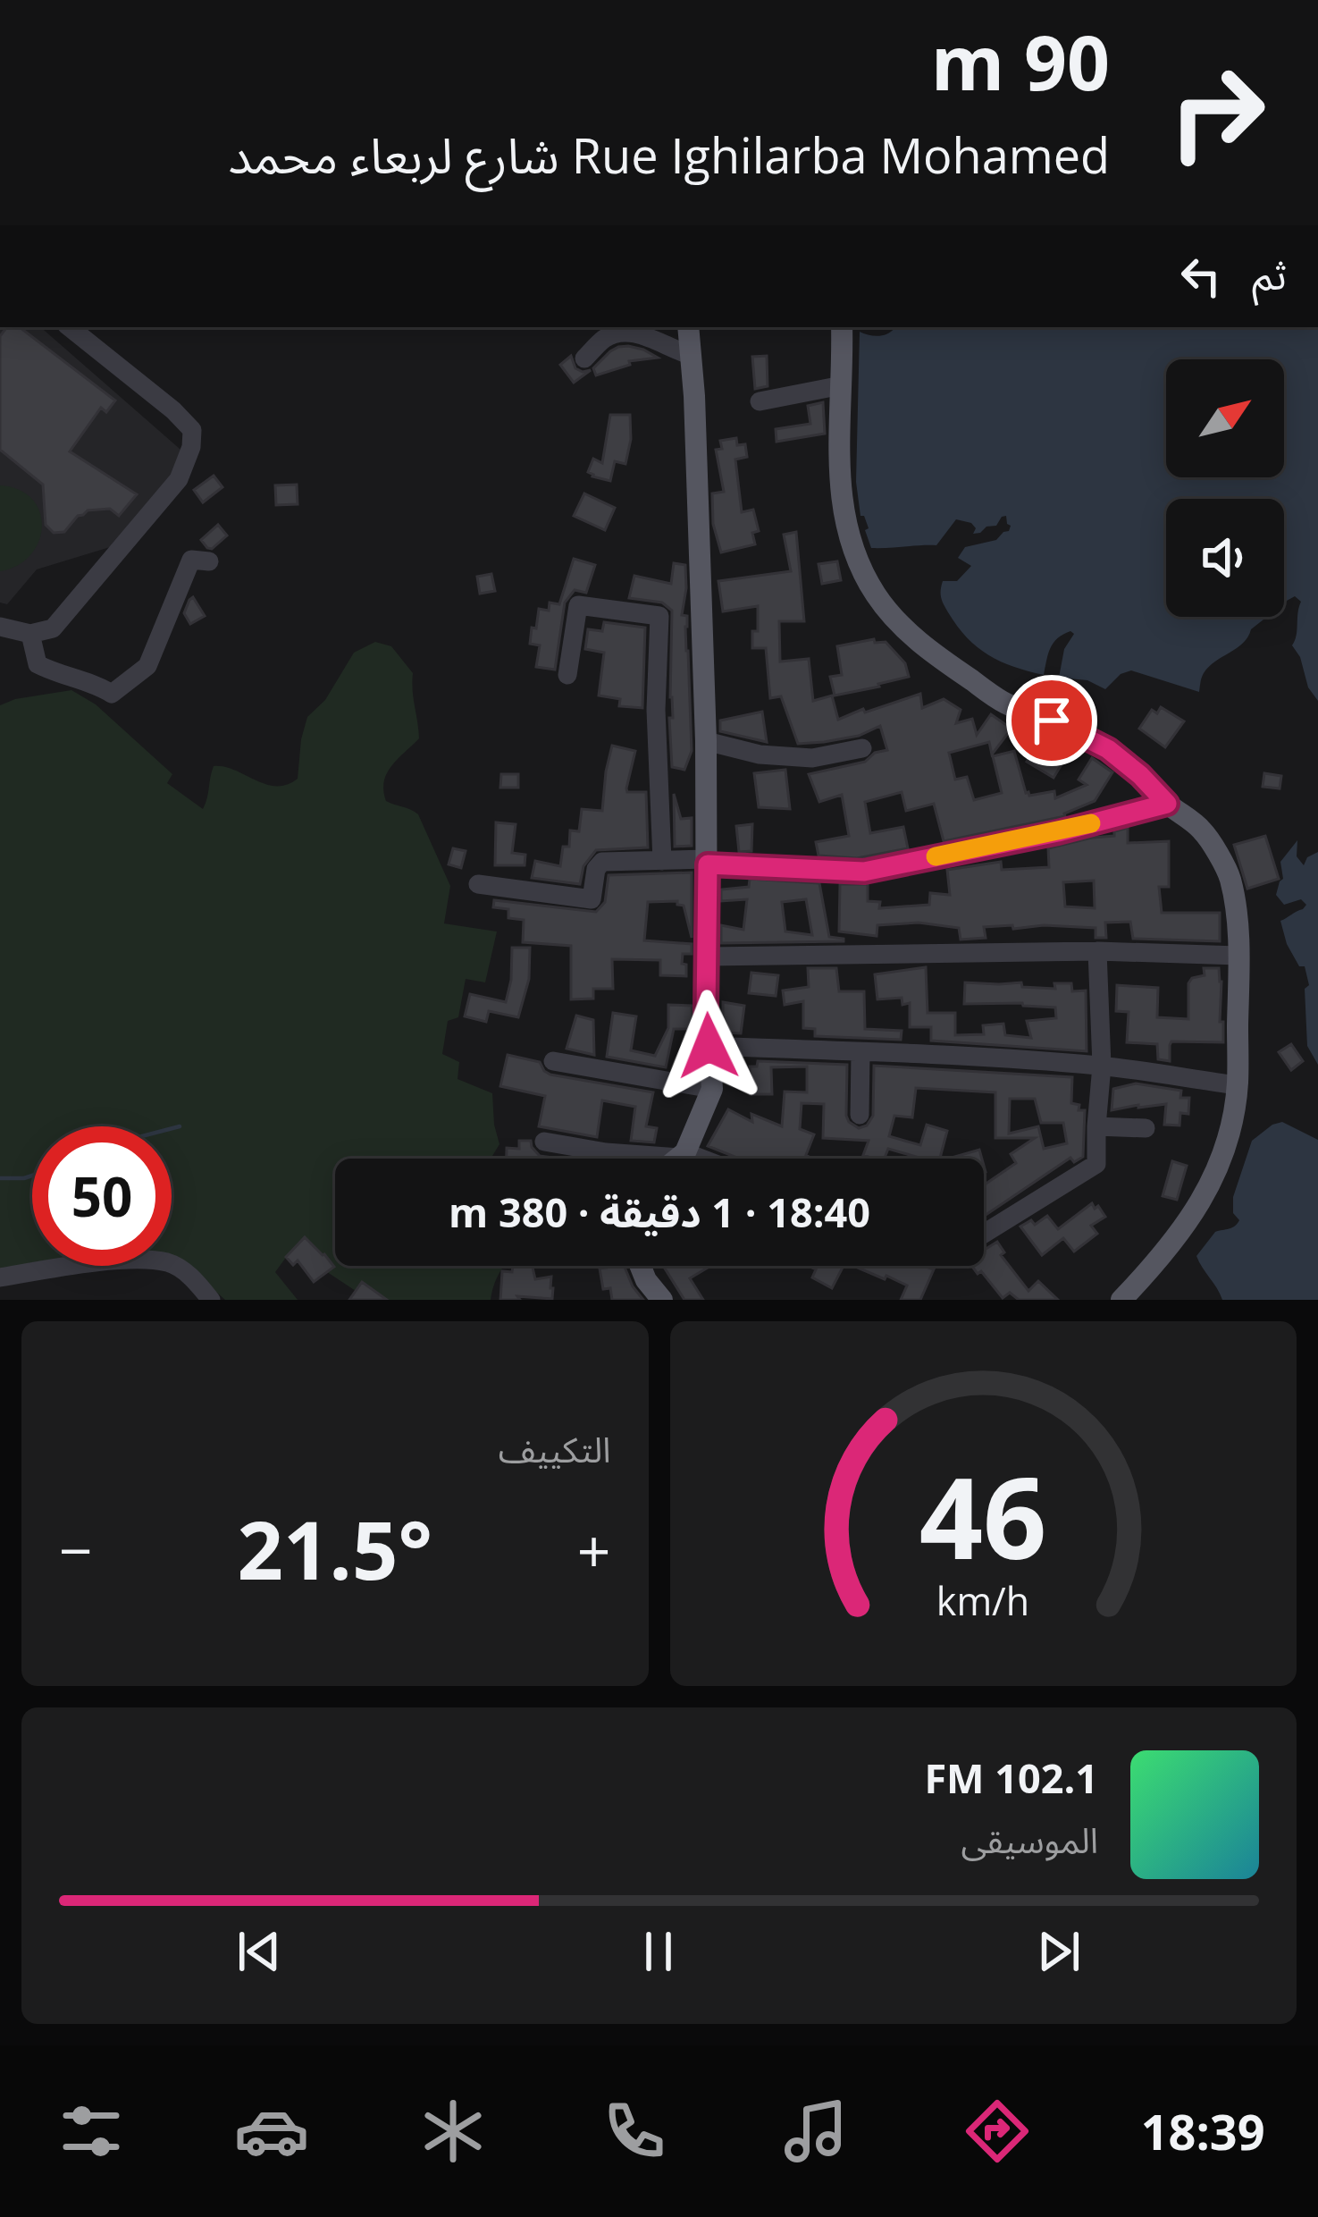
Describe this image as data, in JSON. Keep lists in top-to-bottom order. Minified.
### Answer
{"north":"top right","page":{"turn":["90 m","Rue Ighilarba Mohamed شارع لربعاء محمد"],"then":"ثم","limit":"50","trip":"18:40 · 1 دقيقة · 380 m","tile":"التكييف","heat":["−","21.5°","+"],"song":["102.1 FM","الموسيقى"],"tabs":"18:39","gauge":["46","km/h"]}}
